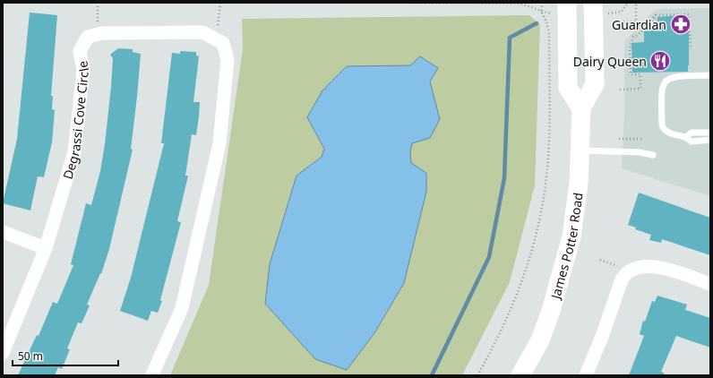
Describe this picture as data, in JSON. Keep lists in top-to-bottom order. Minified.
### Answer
{"streets":{"main road":["James Potter Road"],"street":["Degrassi Cove Circle"]},"places":{"pharmacy":["Guardian"],"restaurant":["Dairy Queen"]},"scale_bar":"50 m"}
